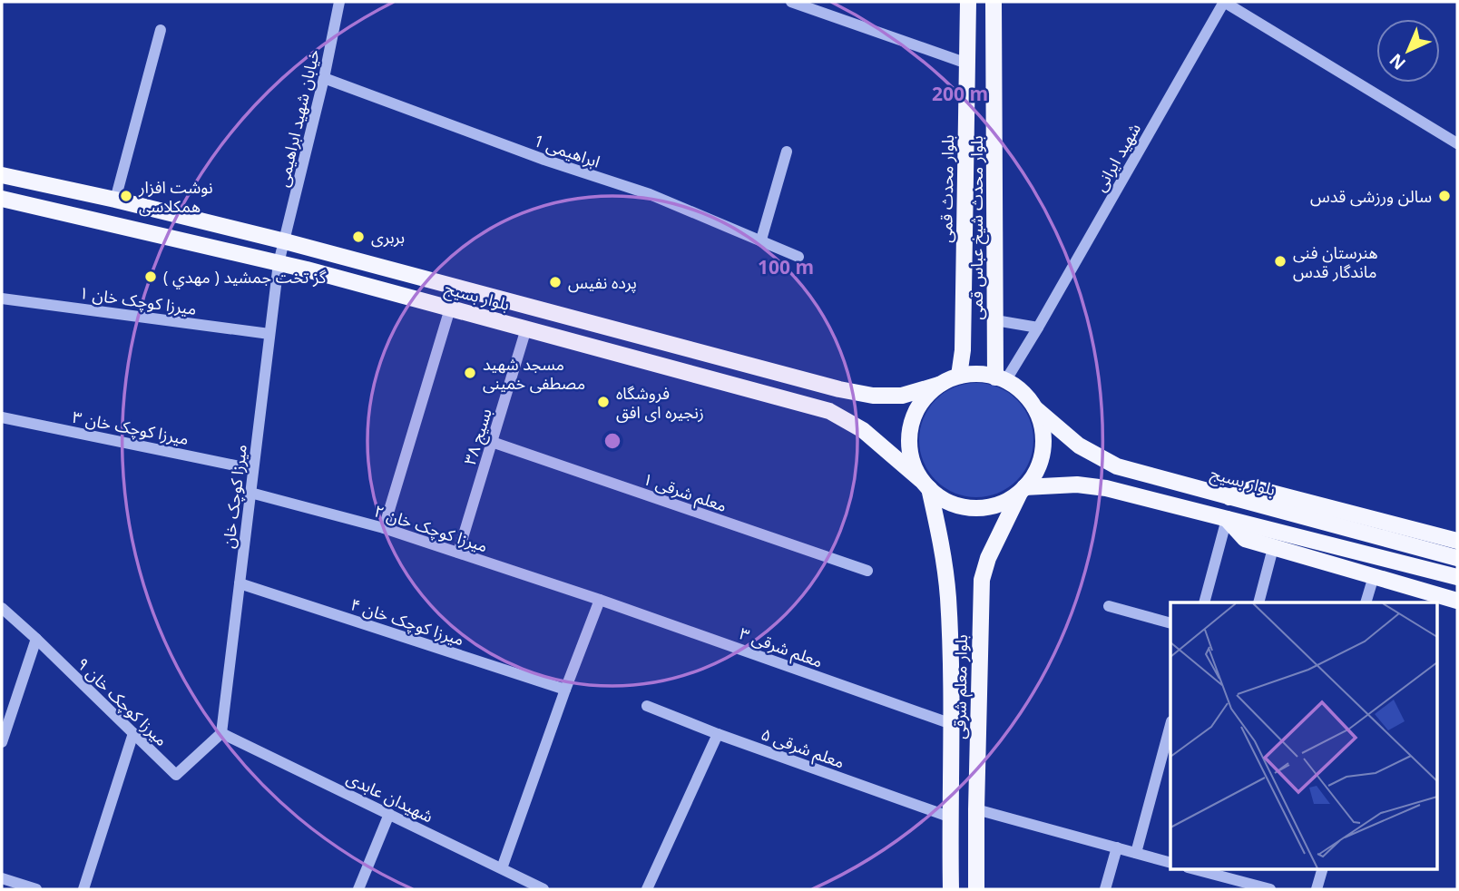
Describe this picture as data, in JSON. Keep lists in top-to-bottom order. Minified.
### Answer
{"streets":{"main road":["بلوار محدث قمی","بلوار محدث شیخ عباس قمی","بلوار بسیج","بلوار معلم شرقی"],"street":["خیابان شهید ابراهیمی","ابراهیمی 1","شهید ایرانی","میرزا کوچک خان ۱","میرزا کوچک خان ۳","بسیج ۳۸","معلم شرقی ۱","میرزا کوچک خان","میرزا کوچک خان ۲","میرزا کوچک خان ۴","معلم شرقی ۳","میرزا کوچک خان ۹","معلم شرقی ۵","شهیدان عابدی"]},"crossings":[["خیابان شهید ابراهیمی","ابراهیمی 1"],["خیابان شهید ابراهیمی","بلوار بسیج"],["خیابان شهید ابراهیمی","میرزا کوچک خان"],["شهید ایرانی","بلوار محدث قمی"],["شهید ایرانی","بلوار محدث شیخ عباس قمی"],["شهید ایرانی","بلوار بسیج"],["شهید ایرانی","بلوار معلم شرقی"],["بلوار محدث قمی","بلوار محدث شیخ عباس قمی"],["بلوار محدث قمی","بلوار بسیج"],["بلوار محدث قمی","بلوار معلم شرقی"],["بلوار محدث شیخ عباس قمی","بلوار بسیج"],["بلوار محدث شیخ عباس قمی","بلوار معلم شرقی"],["بلوار بسیج","بسیج ۳۸"],["بلوار بسیج","میرزا کوچک خان"],["بلوار بسیج","بلوار معلم شرقی"],["میرزا کوچک خان ۱","میرزا کوچک خان"],["میرزا کوچک خان ۳","میرزا کوچک خان"],["بسیج ۳۸","معلم شرقی ۱"],["بسیج ۳۸","میرزا کوچک خان ۲"],["میرزا کوچک خان","میرزا کوچک خان ۲"],["میرزا کوچک خان","میرزا کوچک خان ۴"],["میرزا کوچک خان","میرزا کوچک خان ۹"],["میرزا کوچک خان","شهیدان عابدی"],["میرزا کوچک خان ۲","معلم شرقی ۳"],["معلم شرقی ۳","بلوار معلم شرقی"],["بلوار معلم شرقی","معلم شرقی ۵"],["میرزا کوچک خان ۹","شهیدان عابدی"]],"places":["نوشت افزار همکلاسی","سالن ورزشی قدس","بربری","هنرستان فنی ماندگار قدس","گز تخت جمشيد ( مهدي )","پرده نفیس","مسجد شهید مصطفی خمینی","فروشگاه زنجیره ای افق"],"north":"bottom left","rings":["200 m","100 m"]}
